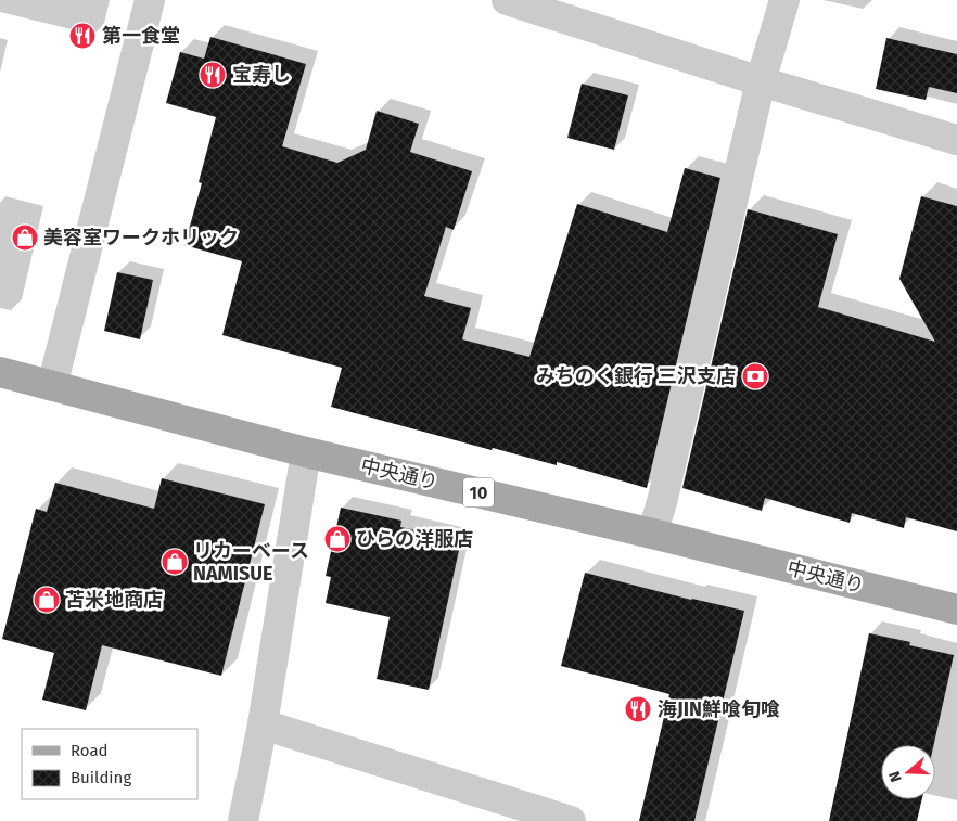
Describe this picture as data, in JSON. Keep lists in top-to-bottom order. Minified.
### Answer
{"streets":{"main road":["中央通り","10"]},"places":{"restaurant":["第一食堂","宝寿し","海JIN鮮喰旬喰"],"shop":["美容室ワークホリック","ひらの洋服店","リカーベース NAMISUE","苫米地商店"],"bank":["みちのく銀行 三沢支店"]},"legend":["Road","Building"],"north":"left"}
